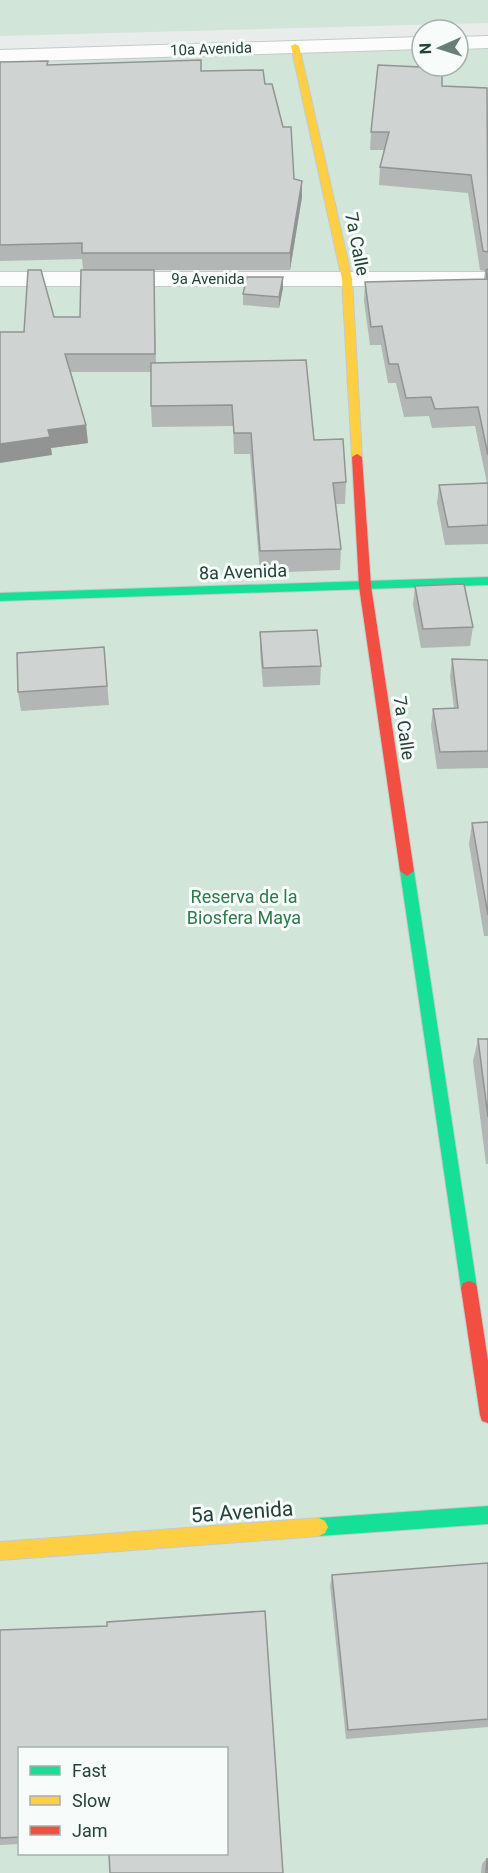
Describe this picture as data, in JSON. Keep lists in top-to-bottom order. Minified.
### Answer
{"streets":{"street":["10a Avenida","7a Calle","9a Avenida","8a Avenida","5a Avenida"]},"crossings":[["10a Avenida","7a Calle"],["7a Calle","9a Avenida"],["7a Calle","8a Avenida"]],"parks":["Reserva de la Biosfera Maya"],"legend":["Fast","Slow","Jam"],"north":"left"}
